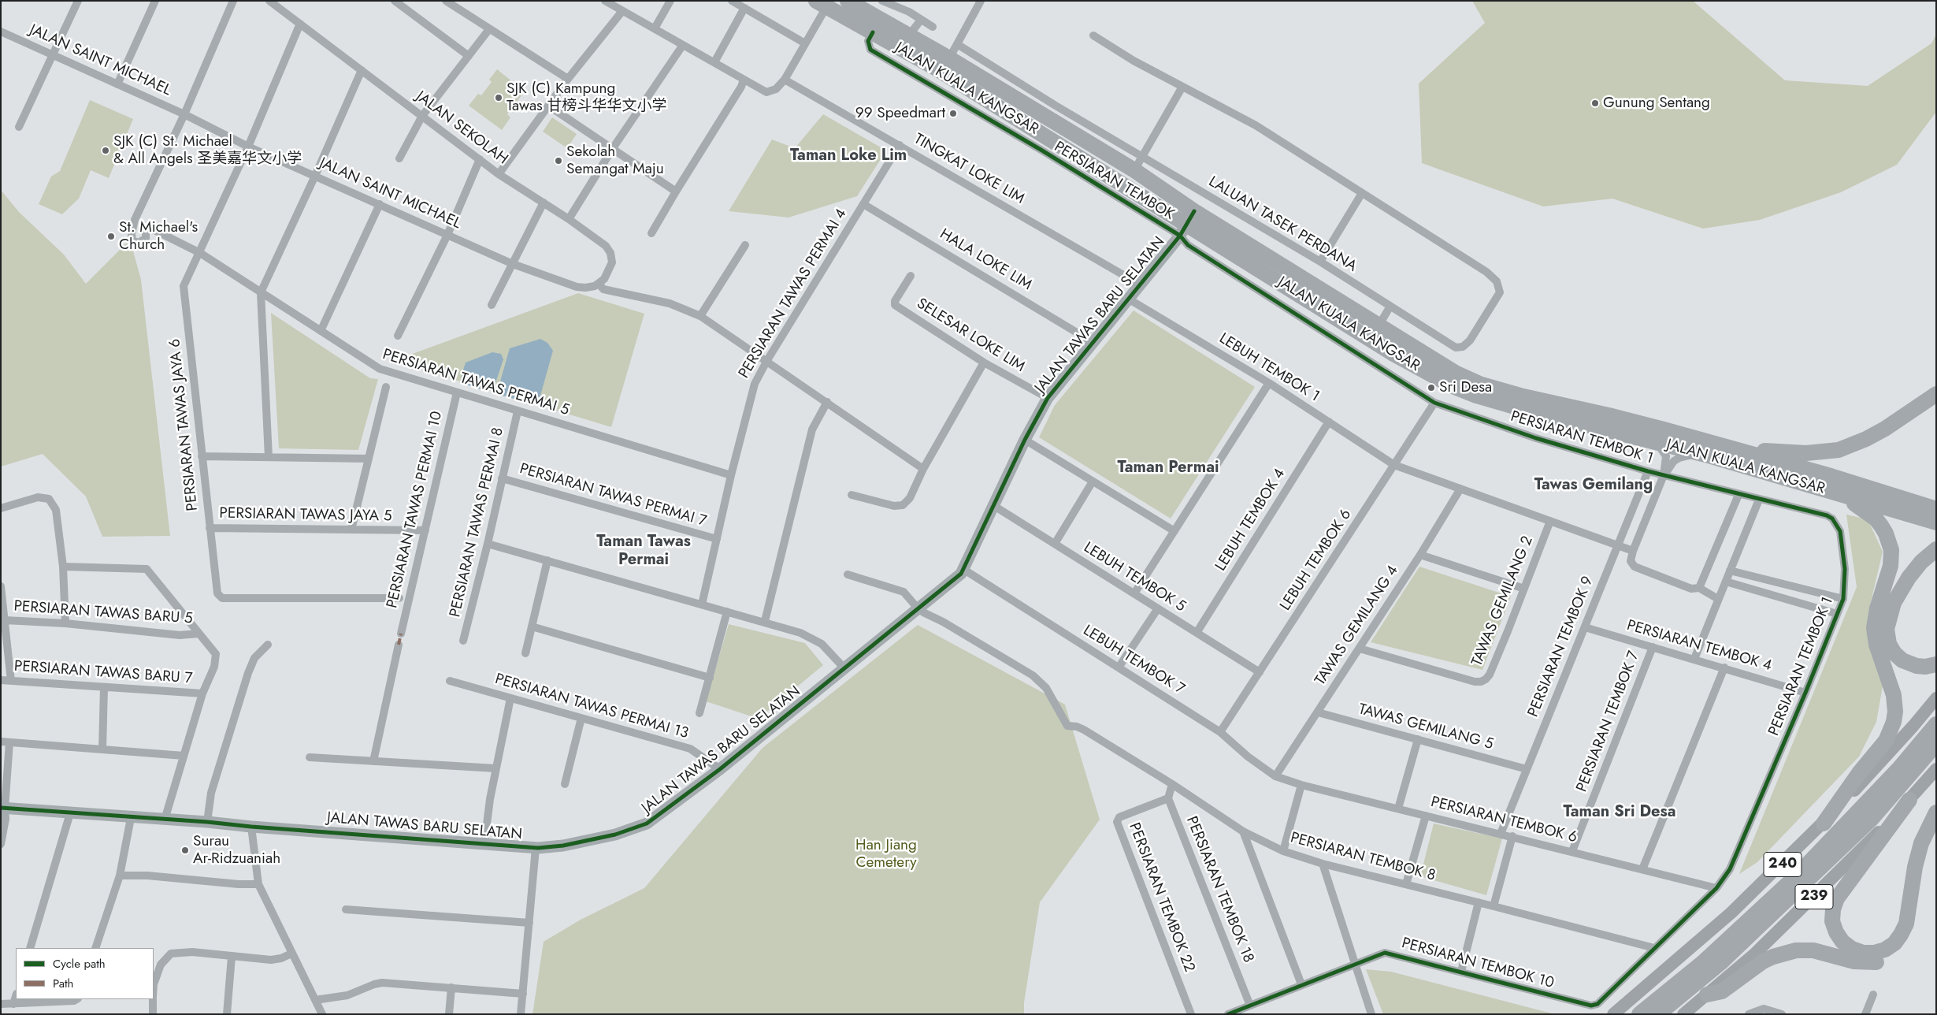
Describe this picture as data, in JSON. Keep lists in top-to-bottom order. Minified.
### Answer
{"streets":{"highway":["JALAN KUALA KANGSAR"],"main road":["240","239"],"street":["JALAN SAINT MICHAEL","JALAN SEKOLAH","TINGKAT LOKE LIM","PERSIARAN TEMBOK","LALUAN TASEK PERDANA","HALA LOKE LIM","PERSIARAN TAWAS PERMAI 4","JALAN TAWAS BARU SELATAN","SELESAR LOKE LIM","LEBUH TEMBOK 1","PERSIARAN TAWAS PERMAI 5","PERSIARAN TAWAS JAYA 6","PERSIARAN TEMBOK 1","PERSIARAN TAWAS PERMAI 7","PERSIARAN TAWAS PERMAI 10","PERSIARAN TAWAS JAYA 5","LEBUH TEMBOK 4","PERSIARAN TAWAS PERMAI 8","LEBUH TEMBOK 6","LEBUH TEMBOK 5","TAWAS GEMILANG 2","PERSIARAN TAWAS BARU 5","TAWAS GEMILANG 4","PERSIARAN TEMBOK 4","PERSIARAN TEMBOK 9","LEBUH TEMBOK 7","PERSIARAN TAWAS BARU 7","PERSIARAN TAWAS PERMAI 13","PERSIARAN TEMBOK 7","TAWAS GEMILANG 5","PERSIARAN TEMBOK 6","PERSIARAN TEMBOK 8","PERSIARAN TEMBOK 18","PERSIARAN TEMBOK 22","PERSIARAN TEMBOK 10"]},"crossings":[["JALAN SAINT MICHAEL","JALAN SEKOLAH"],["JALAN SAINT MICHAEL","PERSIARAN TAWAS PERMAI 5"],["JALAN SAINT MICHAEL","PERSIARAN TAWAS JAYA 6"],["JALAN KUALA KANGSAR","PERSIARAN TEMBOK"],["JALAN KUALA KANGSAR","JALAN TAWAS BARU SELATAN"],["JALAN SEKOLAH","PERSIARAN TAWAS JAYA 6"],["TINGKAT LOKE LIM","PERSIARAN TAWAS PERMAI 4"],["TINGKAT LOKE LIM","JALAN TAWAS BARU SELATAN"],["PERSIARAN TEMBOK","JALAN TAWAS BARU SELATAN"],["PERSIARAN TEMBOK","PERSIARAN TEMBOK 1"],["PERSIARAN TEMBOK","LEBUH TEMBOK 6"],["HALA LOKE LIM","PERSIARAN TAWAS PERMAI 4"],["HALA LOKE LIM","JALAN TAWAS BARU SELATAN"],["PERSIARAN TAWAS PERMAI 4","PERSIARAN TAWAS PERMAI 5"],["PERSIARAN TAWAS PERMAI 4","PERSIARAN TAWAS PERMAI 7"],["JALAN TAWAS BARU SELATAN","SELESAR LOKE LIM"],["JALAN TAWAS BARU SELATAN","LEBUH TEMBOK 1"],["JALAN TAWAS BARU SELATAN","LEBUH TEMBOK 5"],["JALAN TAWAS BARU SELATAN","LEBUH TEMBOK 7"],["JALAN TAWAS BARU SELATAN","PERSIARAN TAWAS PERMAI 13"],["JALAN TAWAS BARU SELATAN","PERSIARAN TEMBOK 8"],["LEBUH TEMBOK 1","LEBUH TEMBOK 4"],["LEBUH TEMBOK 1","LEBUH TEMBOK 6"],["LEBUH TEMBOK 1","TAWAS GEMILANG 2"],["LEBUH TEMBOK 1","TAWAS GEMILANG 4"],["LEBUH TEMBOK 1","PERSIARAN TEMBOK 9"],["PERSIARAN TAWAS PERMAI 5","PERSIARAN TAWAS JAYA 6"],["PERSIARAN TAWAS PERMAI 5","PERSIARAN TAWAS PERMAI 10"],["PERSIARAN TAWAS PERMAI 5","PERSIARAN TAWAS PERMAI 8"],["PERSIARAN TAWAS JAYA 6","PERSIARAN TAWAS JAYA 5"],["PERSIARAN TEMBOK 1","LEBUH TEMBOK 6"],["PERSIARAN TEMBOK 1","PERSIARAN TEMBOK 4"],["PERSIARAN TEMBOK 1","PERSIARAN TEMBOK 9"],["PERSIARAN TEMBOK 1","PERSIARAN TEMBOK 6"],["PERSIARAN TEMBOK 1","PERSIARAN TEMBOK 8"],["PERSIARAN TEMBOK 1","PERSIARAN TEMBOK 10"],["PERSIARAN TAWAS PERMAI 7","PERSIARAN TAWAS PERMAI 8"],["PERSIARAN TAWAS PERMAI 10","PERSIARAN TAWAS JAYA 5"],["LEBUH TEMBOK 4","LEBUH TEMBOK 5"],["LEBUH TEMBOK 6","LEBUH TEMBOK 5"],["LEBUH TEMBOK 6","LEBUH TEMBOK 7"],["TAWAS GEMILANG 2","TAWAS GEMILANG 4"],["TAWAS GEMILANG 4","LEBUH TEMBOK 7"],["TAWAS GEMILANG 4","TAWAS GEMILANG 5"],["PERSIARAN TEMBOK 4","PERSIARAN TEMBOK 9"],["PERSIARAN TEMBOK 4","PERSIARAN TEMBOK 7"],["PERSIARAN TEMBOK 9","TAWAS GEMILANG 5"],["PERSIARAN TEMBOK 9","PERSIARAN TEMBOK 6"],["LEBUH TEMBOK 7","PERSIARAN TEMBOK 6"],["PERSIARAN TEMBOK 7","PERSIARAN TEMBOK 6"],["PERSIARAN TEMBOK 18","PERSIARAN TEMBOK 22"],["PERSIARAN TEMBOK 18","PERSIARAN TEMBOK 10"]],"districts":["Taman Loke Lim","Taman Permai","Tawas Gemilang","Taman Tawas Permai","Taman Sri Desa"],"parks":["Han Jiang Cemetery"],"places":["SJK (C) Kampung Tawas 甘榜斗华华文小学","Gunung Sentang","99 Speedmart","SJK (C) St. Michael & All Angels 圣美嘉华文小学","Sekolah Semangat Maju","St. Michael's Church","Sri Desa","Surau Ar-Ridzuaniah"],"legend":["Cycle path","Path"]}
